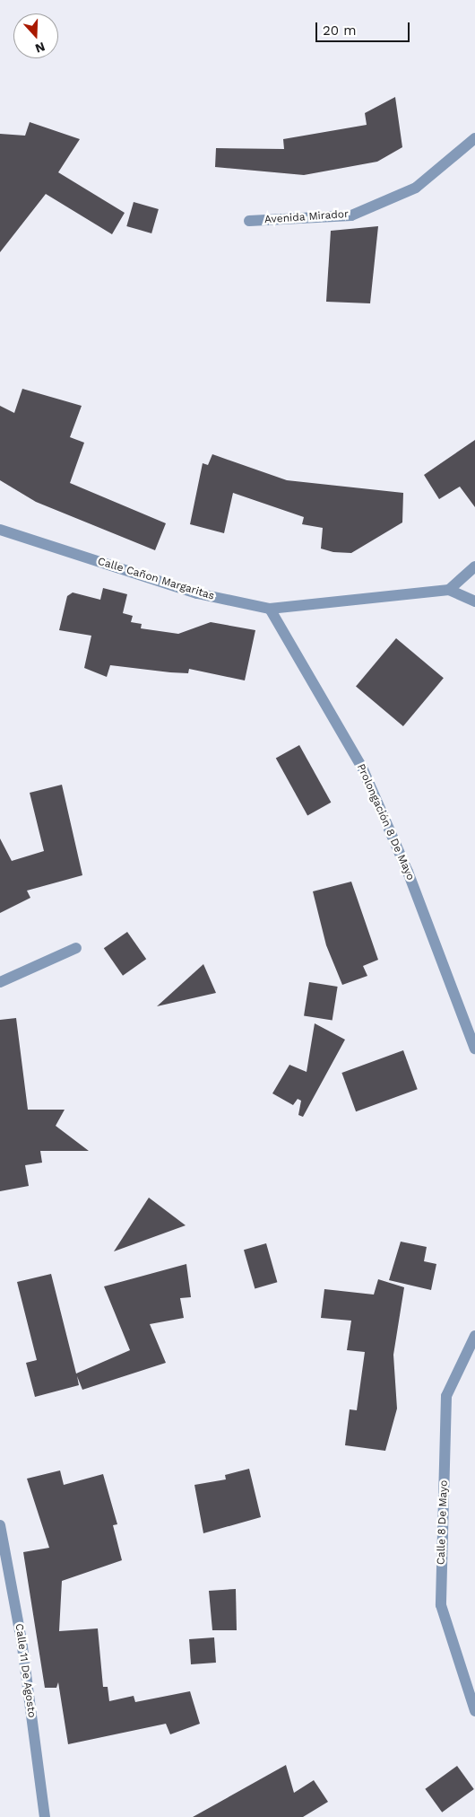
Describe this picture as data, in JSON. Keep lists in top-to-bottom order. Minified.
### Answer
{"streets":{"street":["Avenida Mirador","Calle Cañon Margaritas","Prolongación 8 De Mayo","Calle 8 De Mayo","Calle 11 De Agosto"]},"crossings":[["Calle Cañon Margaritas","Prolongación 8 De Mayo"]],"scale_bar":"20 m","north":"bottom"}
